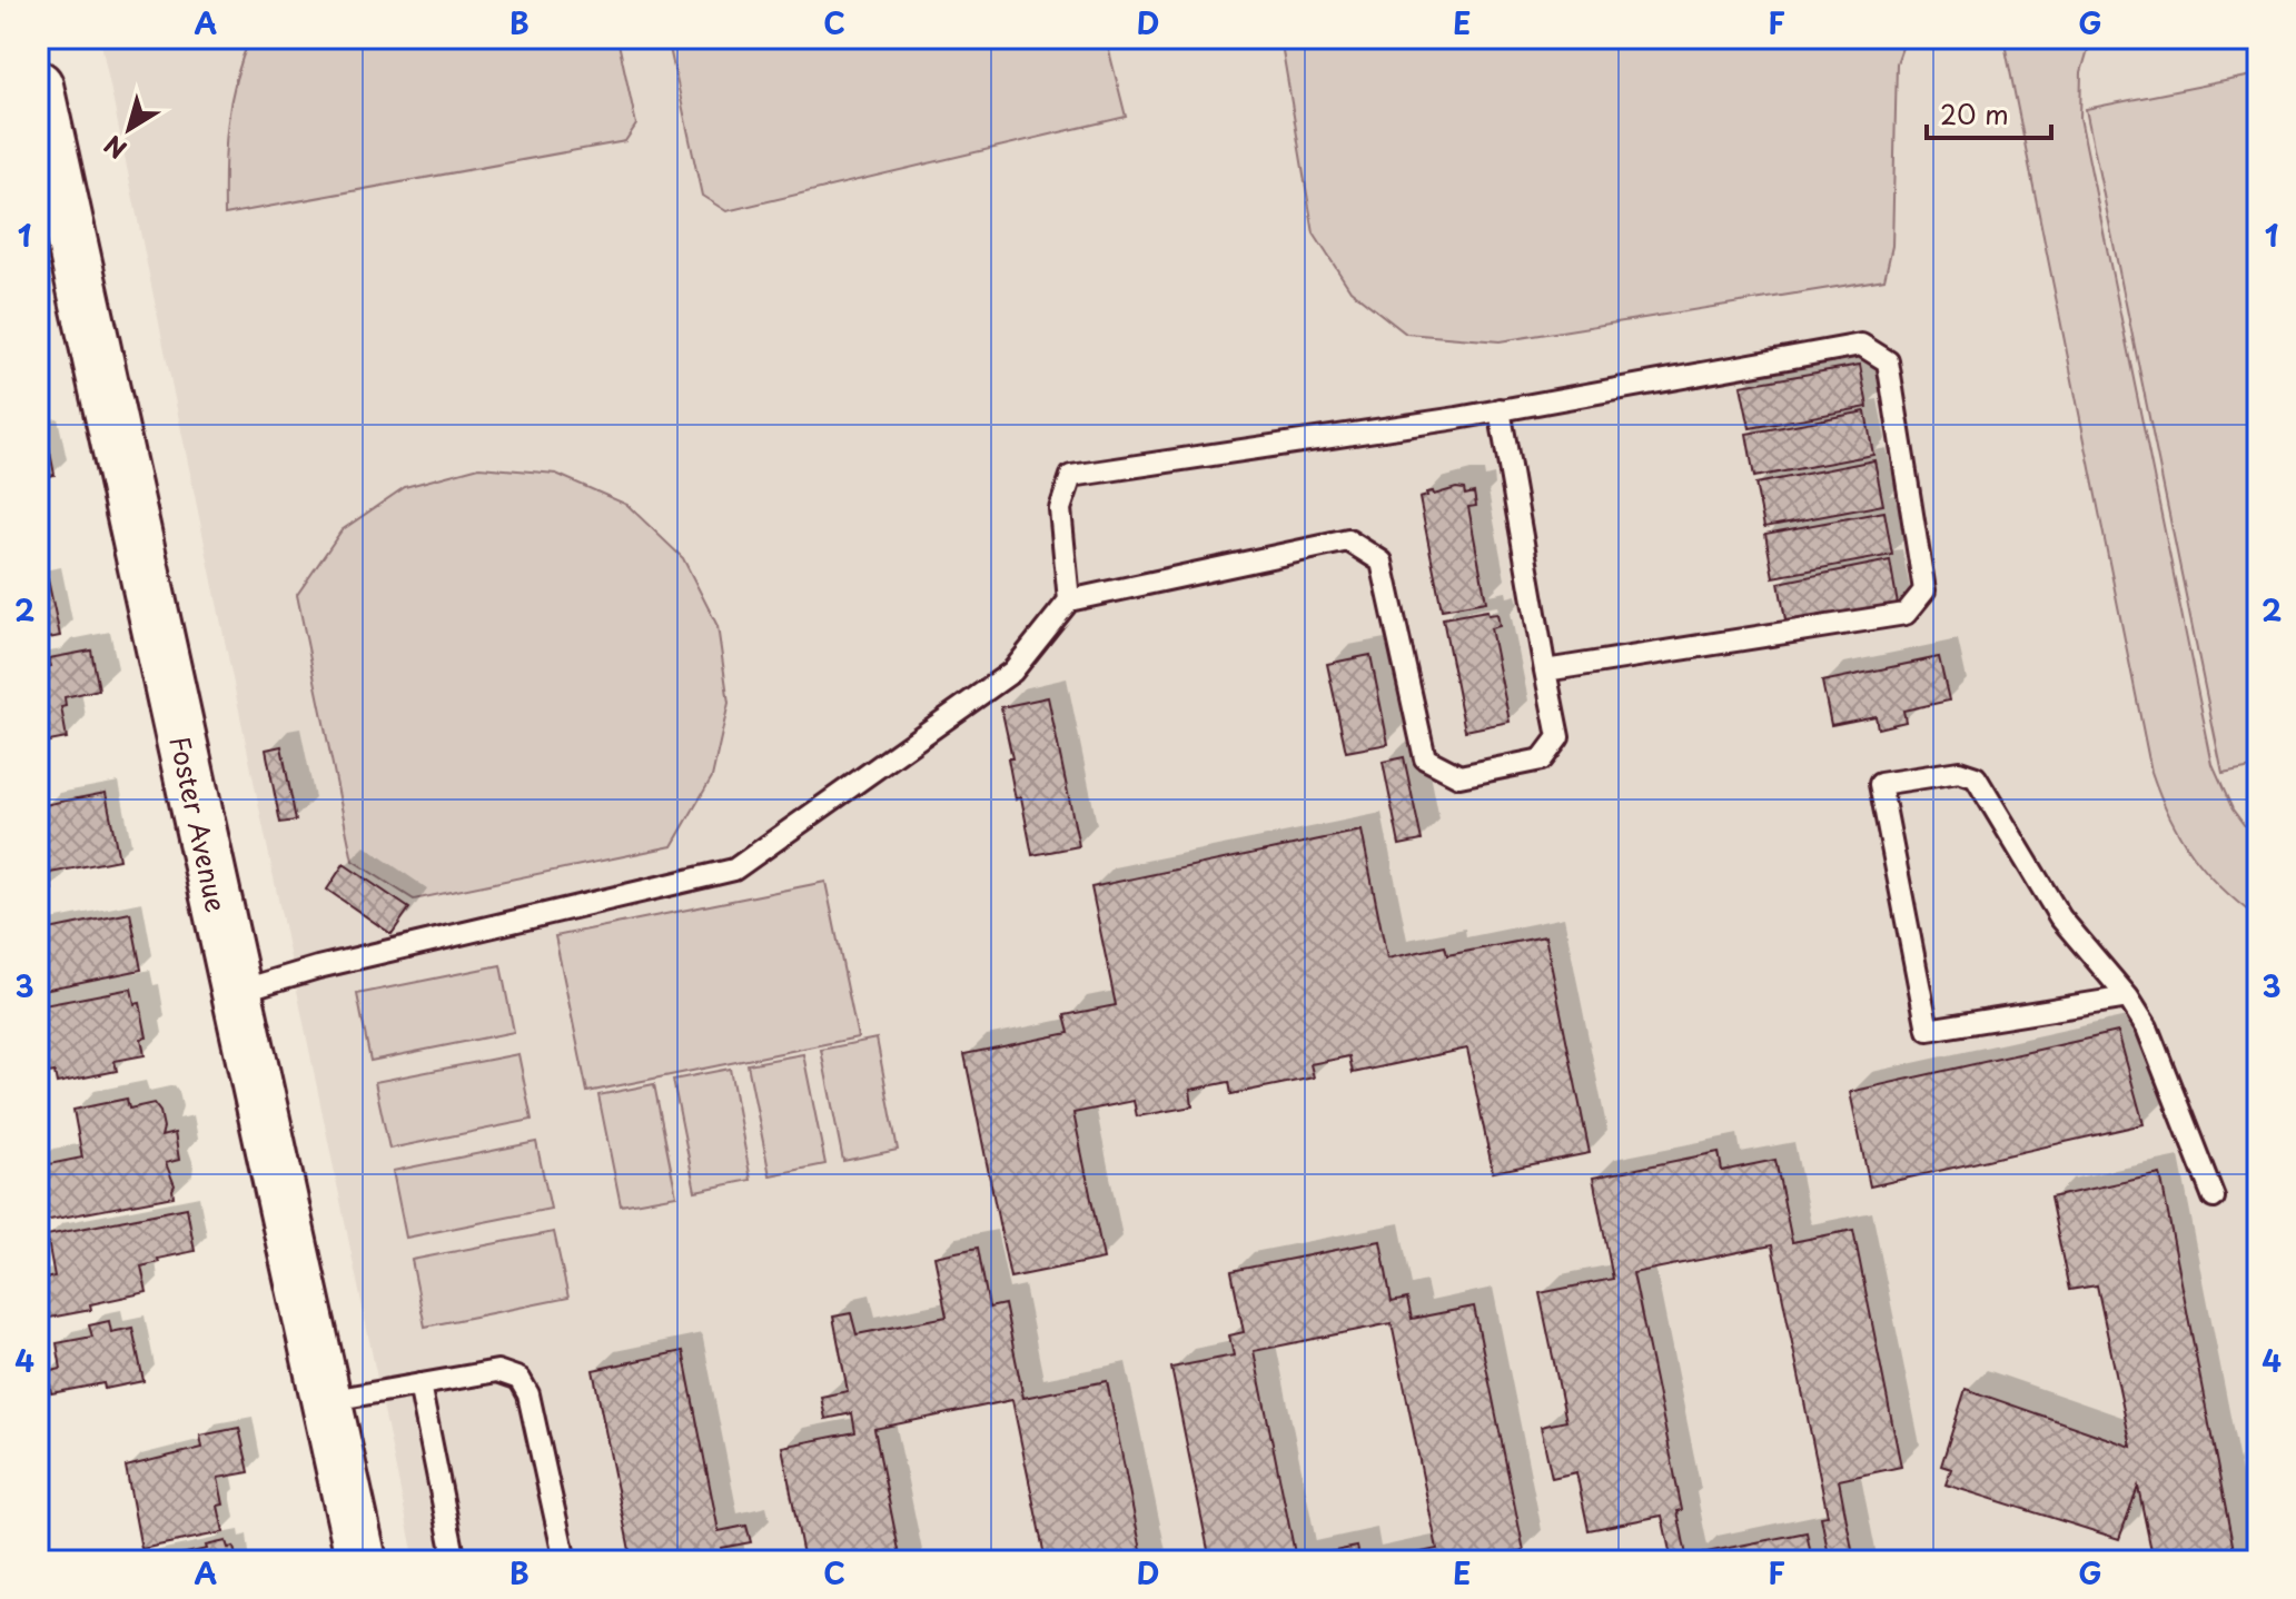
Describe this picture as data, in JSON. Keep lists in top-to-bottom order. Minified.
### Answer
{"streets":{"street":["Foster Avenue"]},"scale_bar":"20 m","north":"bottom left","grid":{"columns":["A","B","C","D","E","F","G"],"rows":["1","2","3","4"]}}
